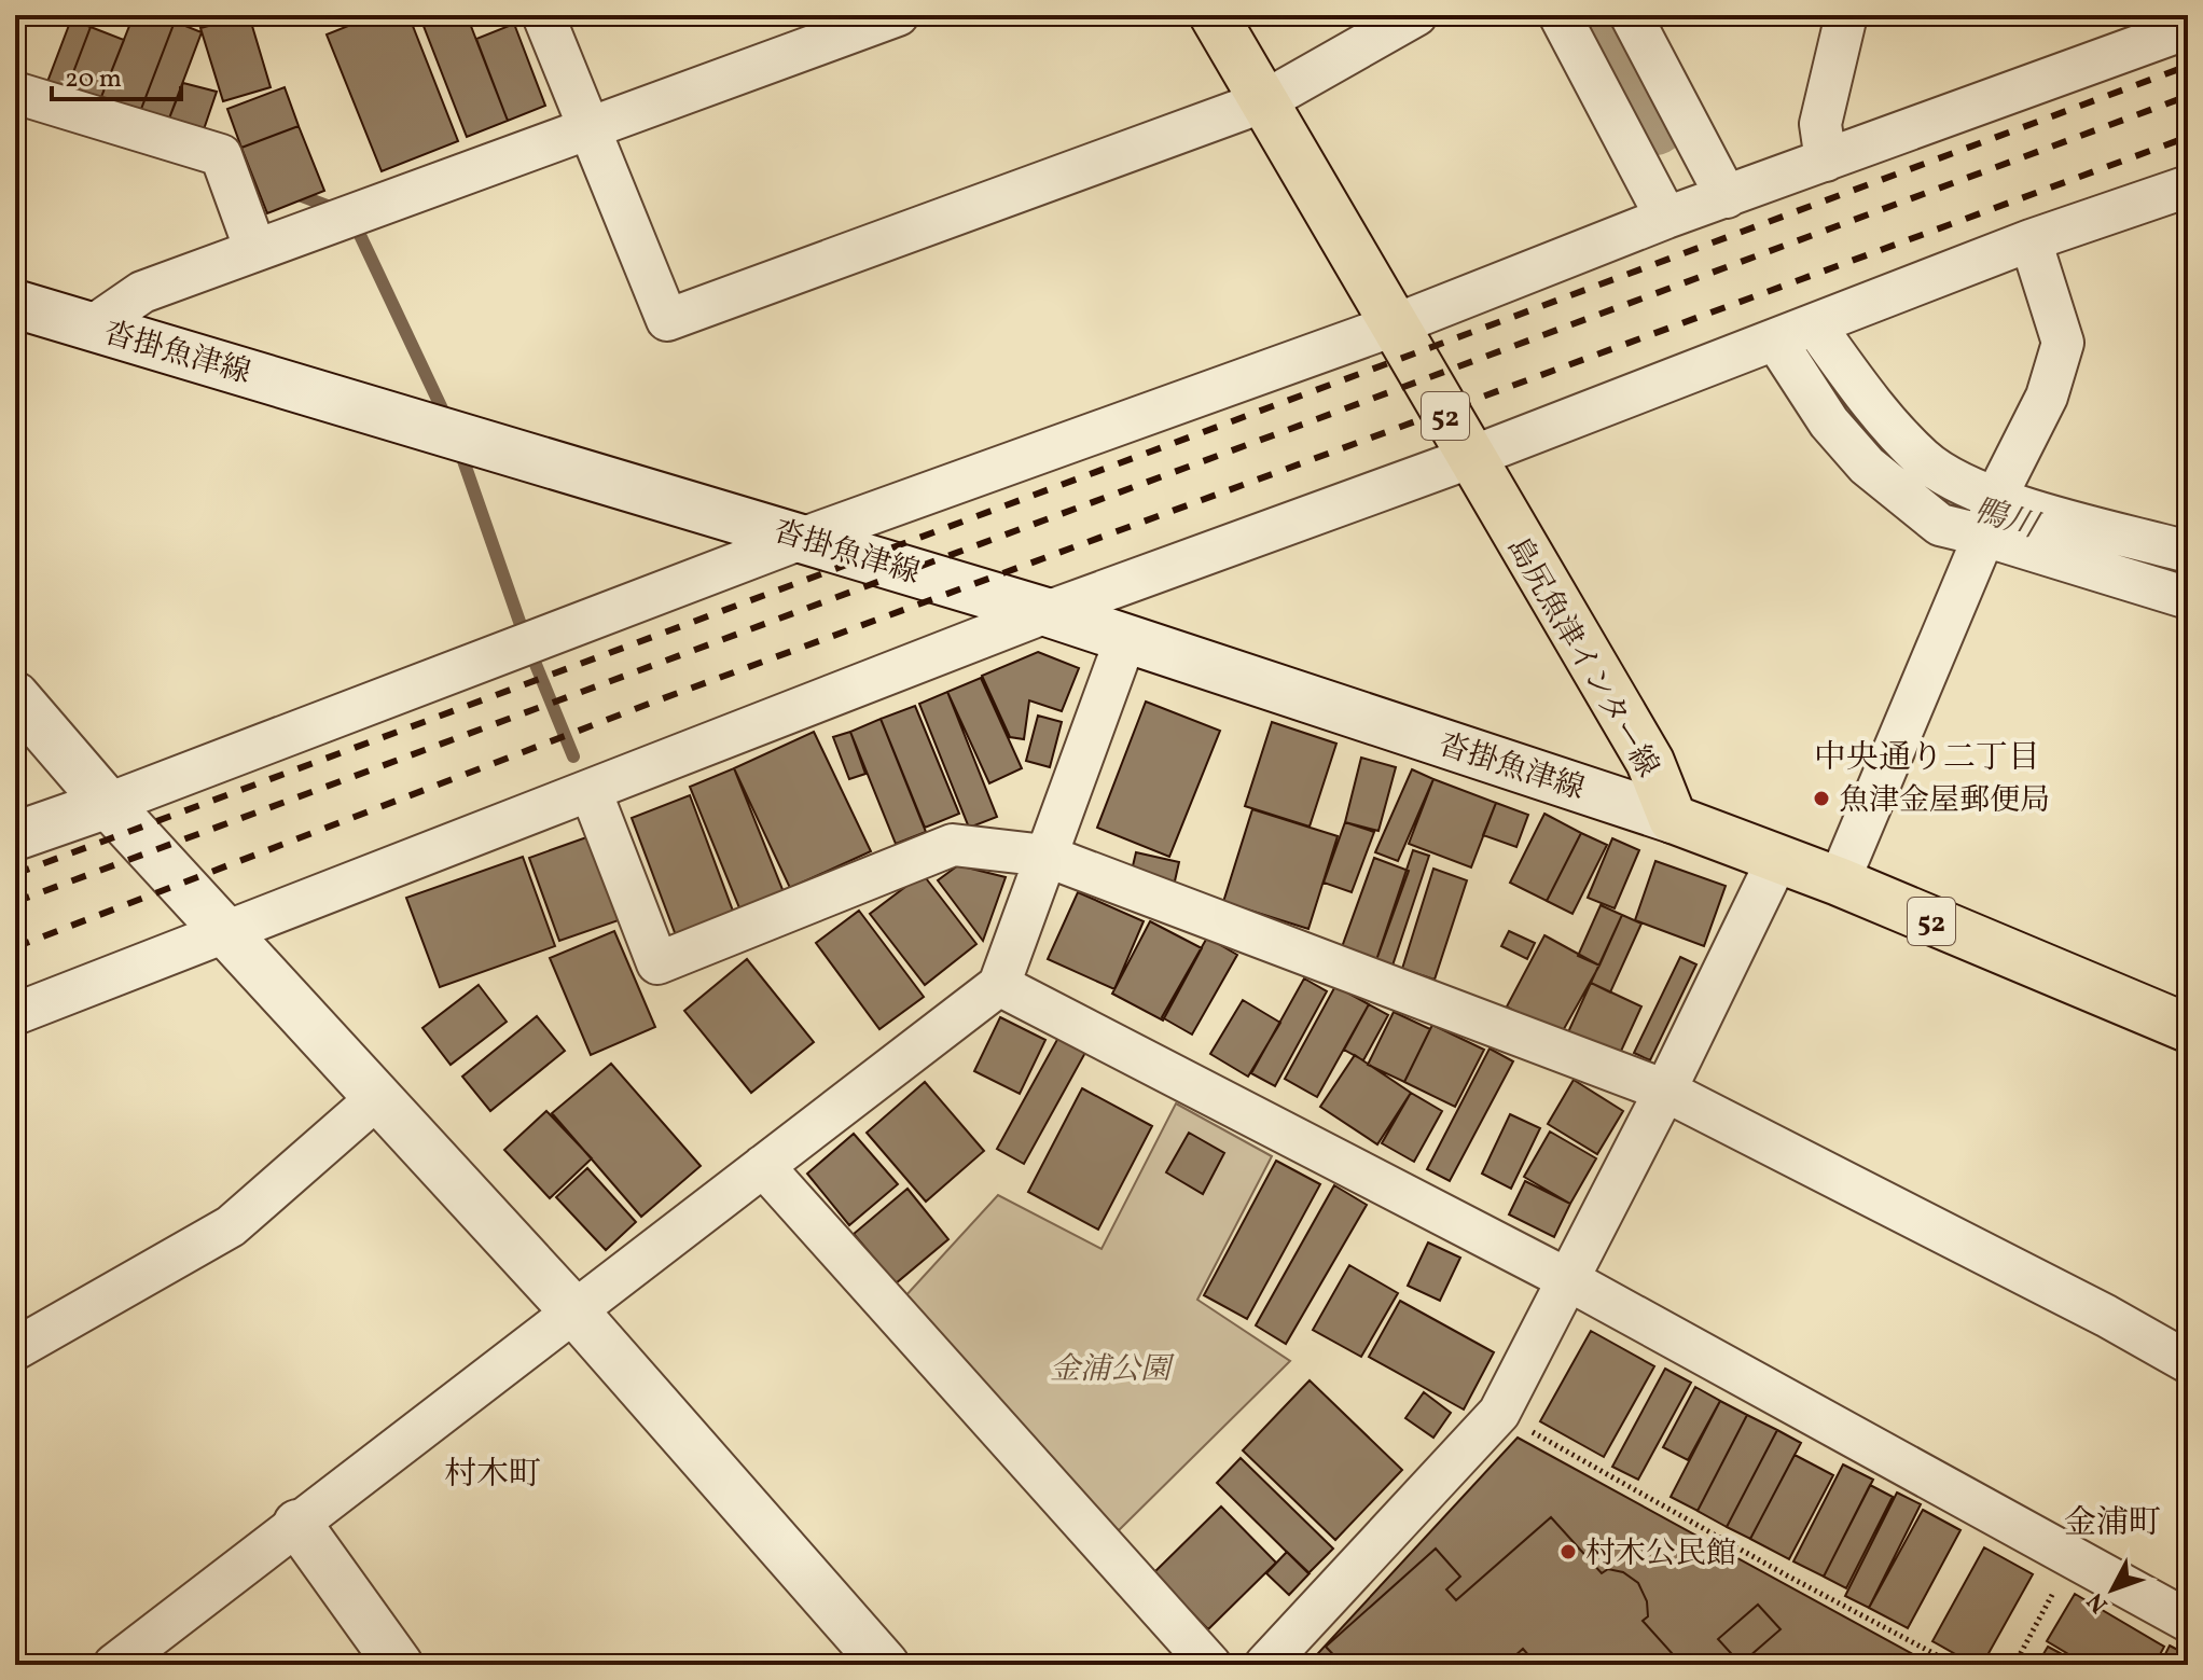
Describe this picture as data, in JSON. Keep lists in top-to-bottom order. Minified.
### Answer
{"streets":{"main road":["沓掛魚津線","52","島尻魚津インター線"]},"crossings":[["沓掛魚津線","52"],["沓掛魚津線","島尻魚津インター線"],["52","島尻魚津インター線"]],"districts":["中央通り二丁目","村木町","金浦町"],"water":["鴨川"],"parks":["金浦公園"],"places":["魚津金屋郵便局","村木公民館"],"scale_bar":"20 m","north":"bottom left"}
